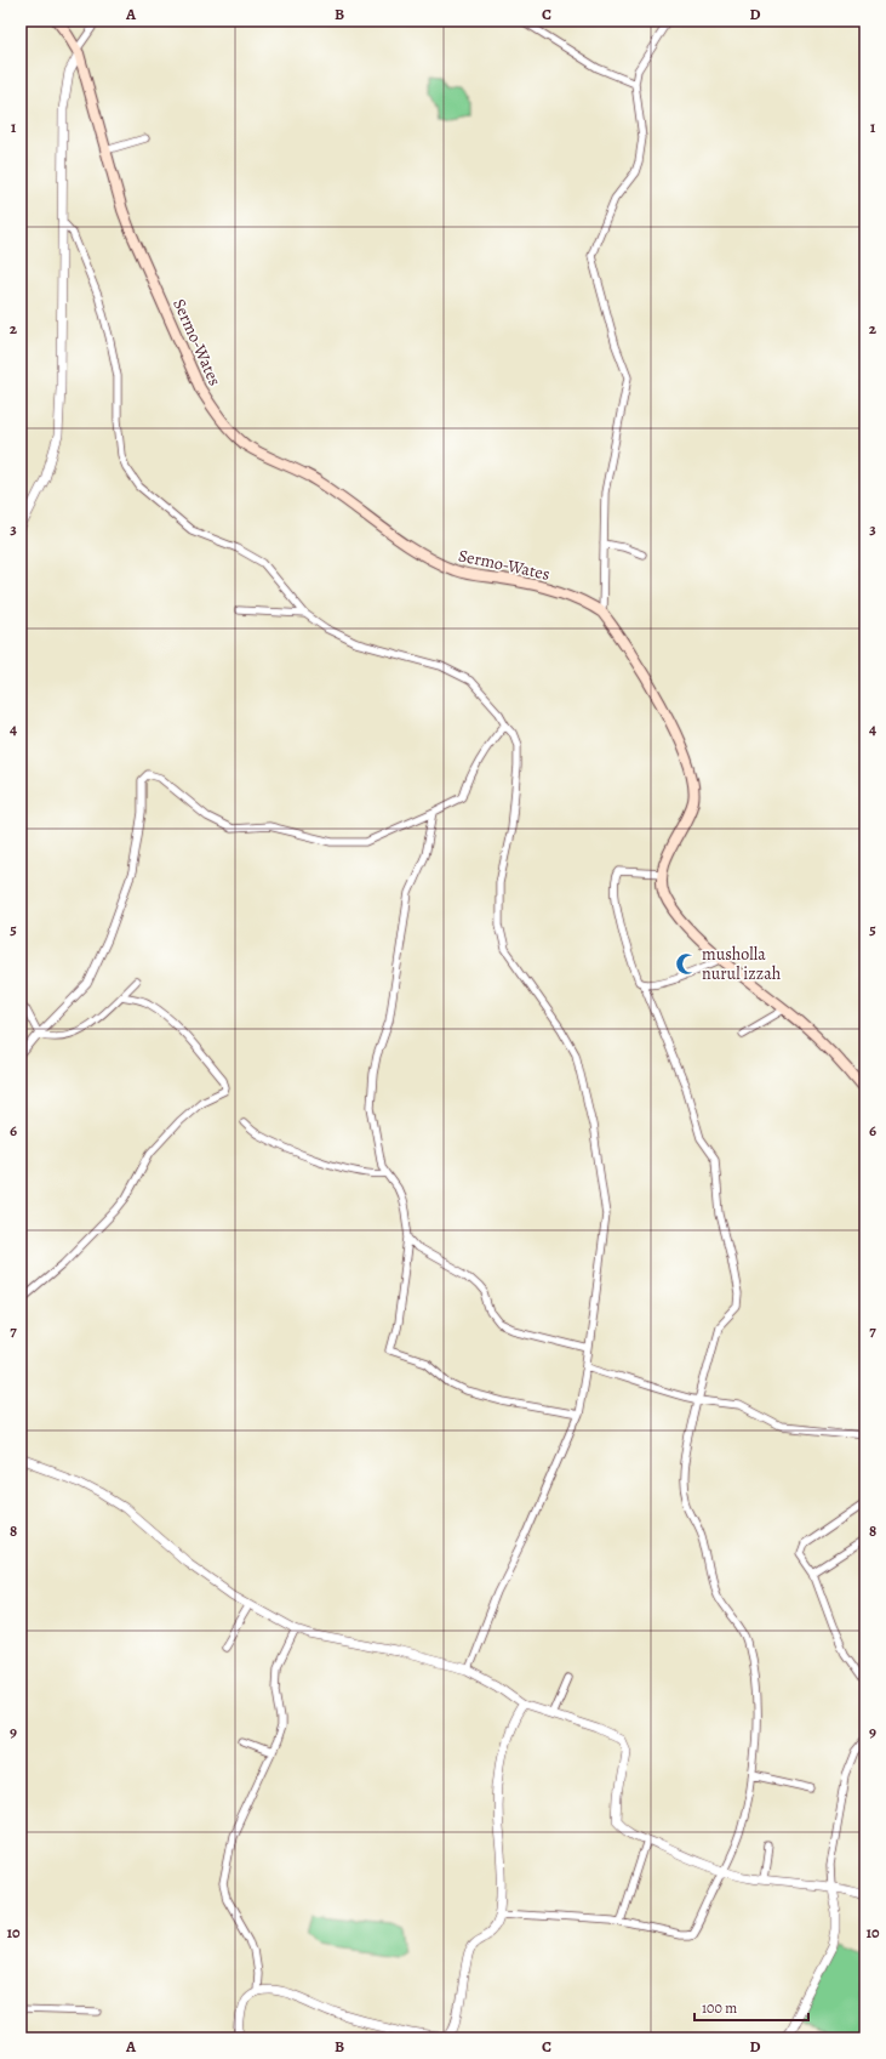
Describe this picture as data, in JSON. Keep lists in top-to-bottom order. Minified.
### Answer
{"streets":{"main road":["Sermo-Wates"]},"places":{"mosque":["musholla nurul izzah"]},"scale_bar":"100 m","grid":{"columns":["A","B","C","D"],"rows":["1","2","3","4","5","6","7","8","9","10"]}}
